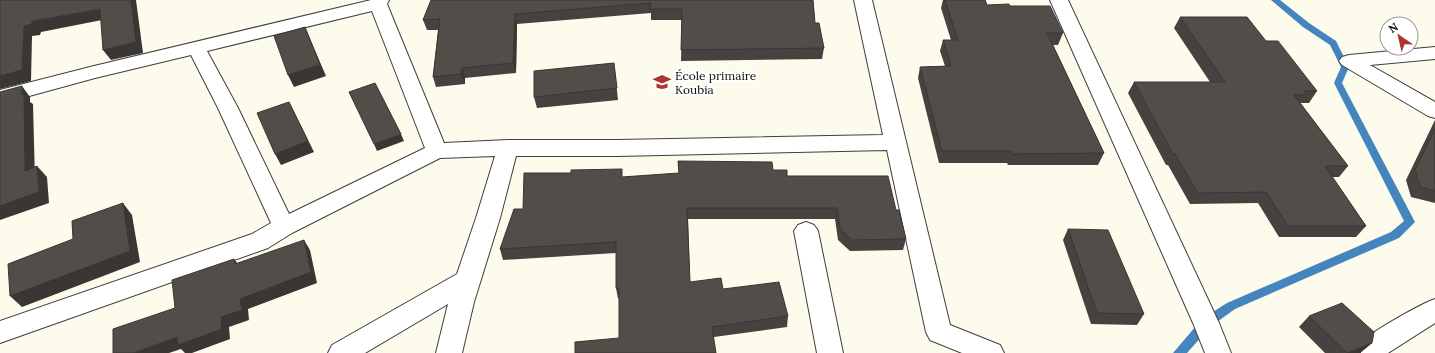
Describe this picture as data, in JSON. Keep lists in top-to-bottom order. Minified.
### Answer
{"places":{"school or university":["École primaire Koubia"]},"north":"top left"}
